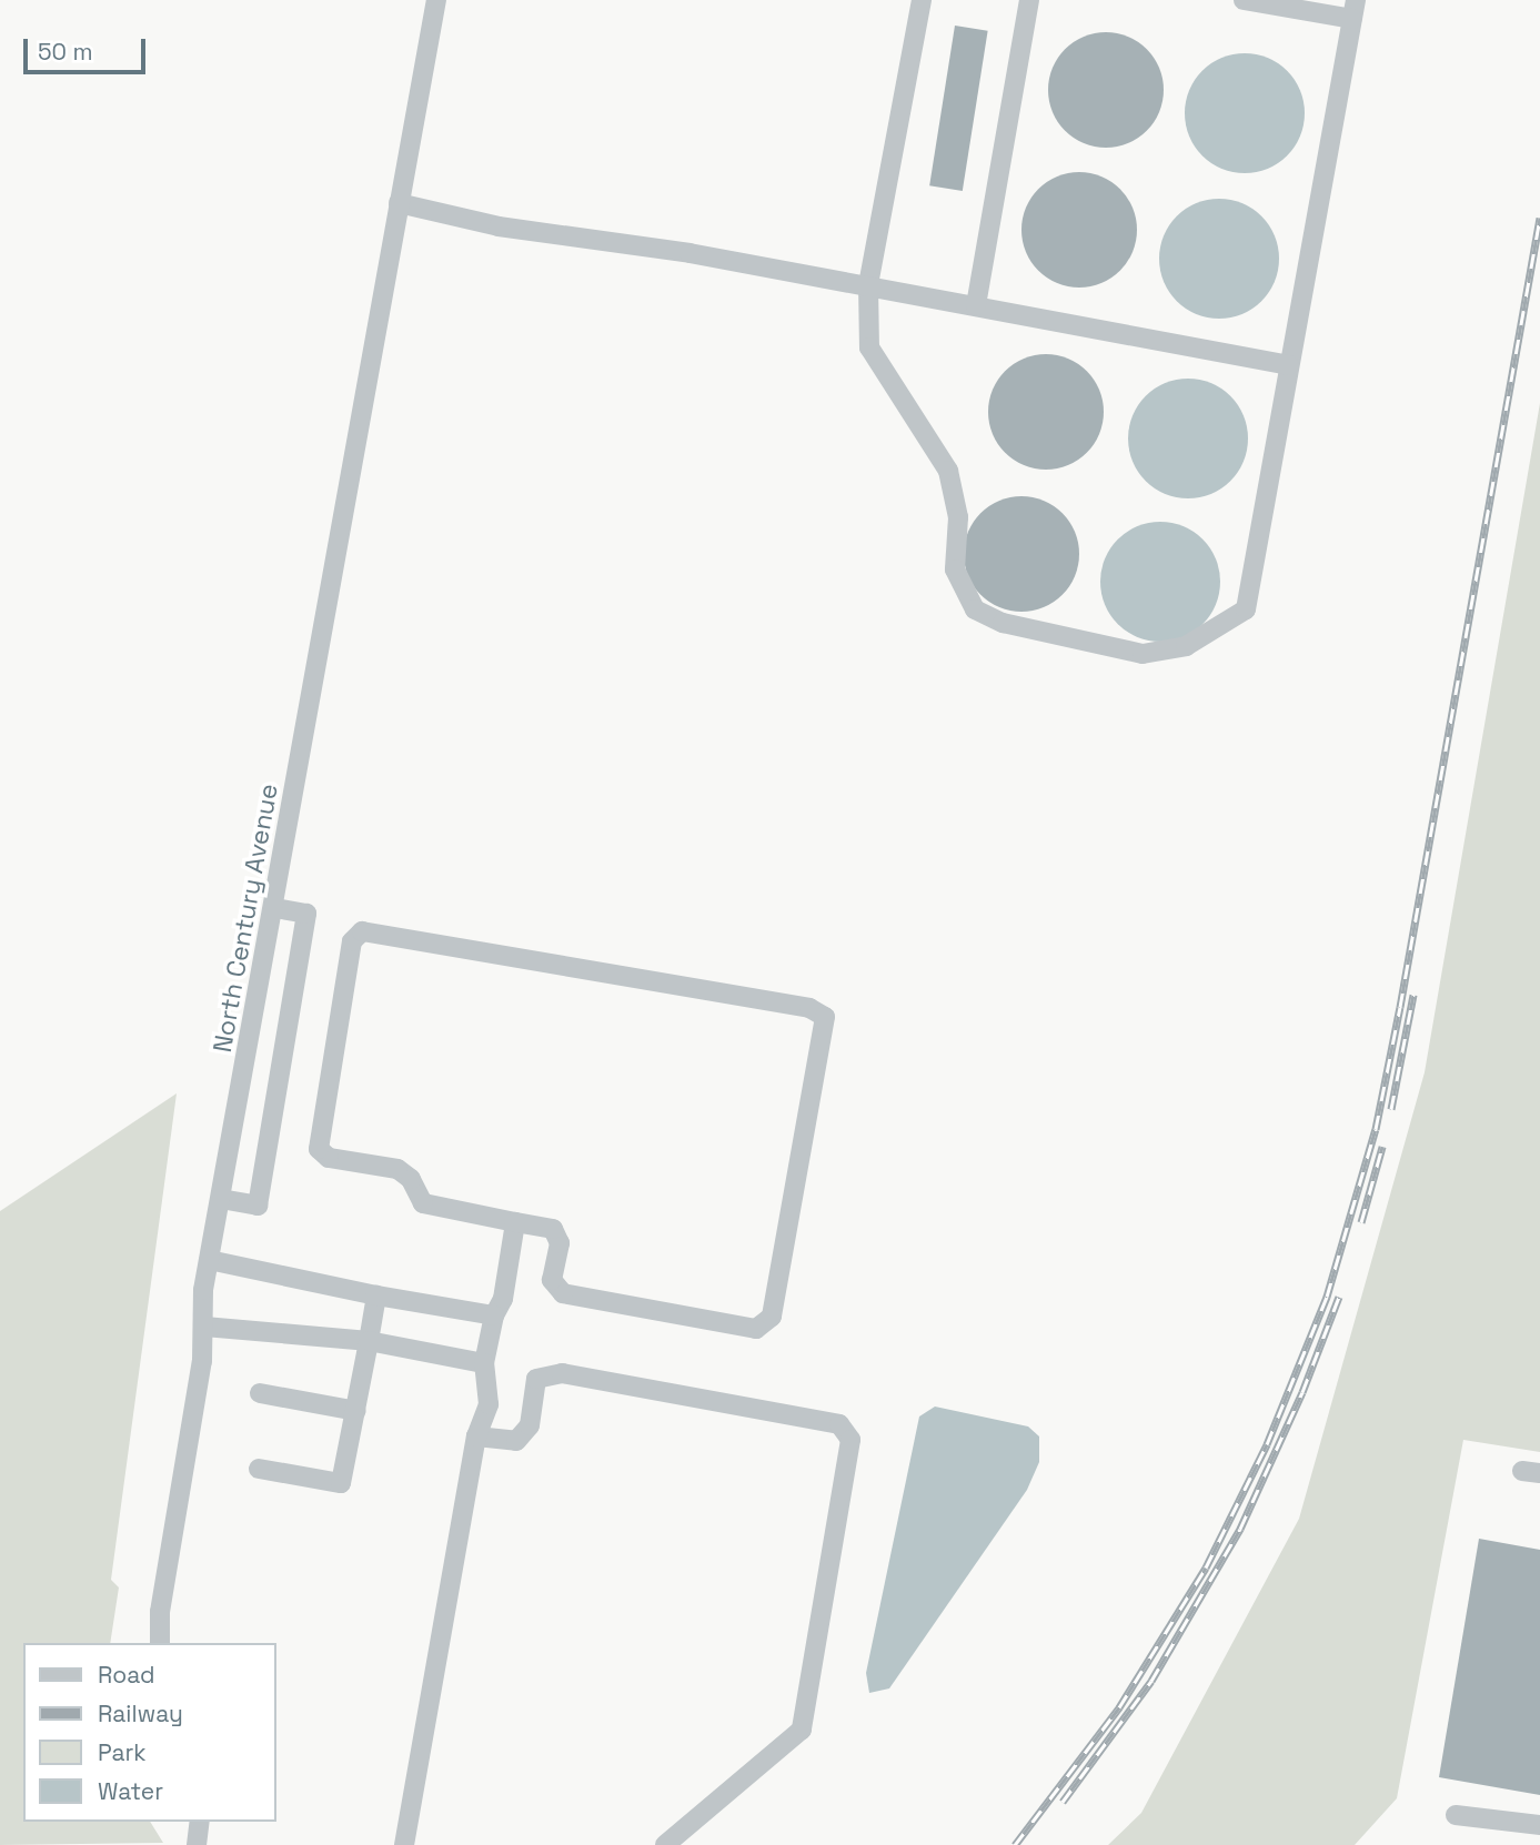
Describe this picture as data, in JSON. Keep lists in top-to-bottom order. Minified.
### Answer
{"streets":{"lane":["North Century Avenue"]},"legend":["Road","Railway","Park","Water"],"scale_bar":"50 m"}
